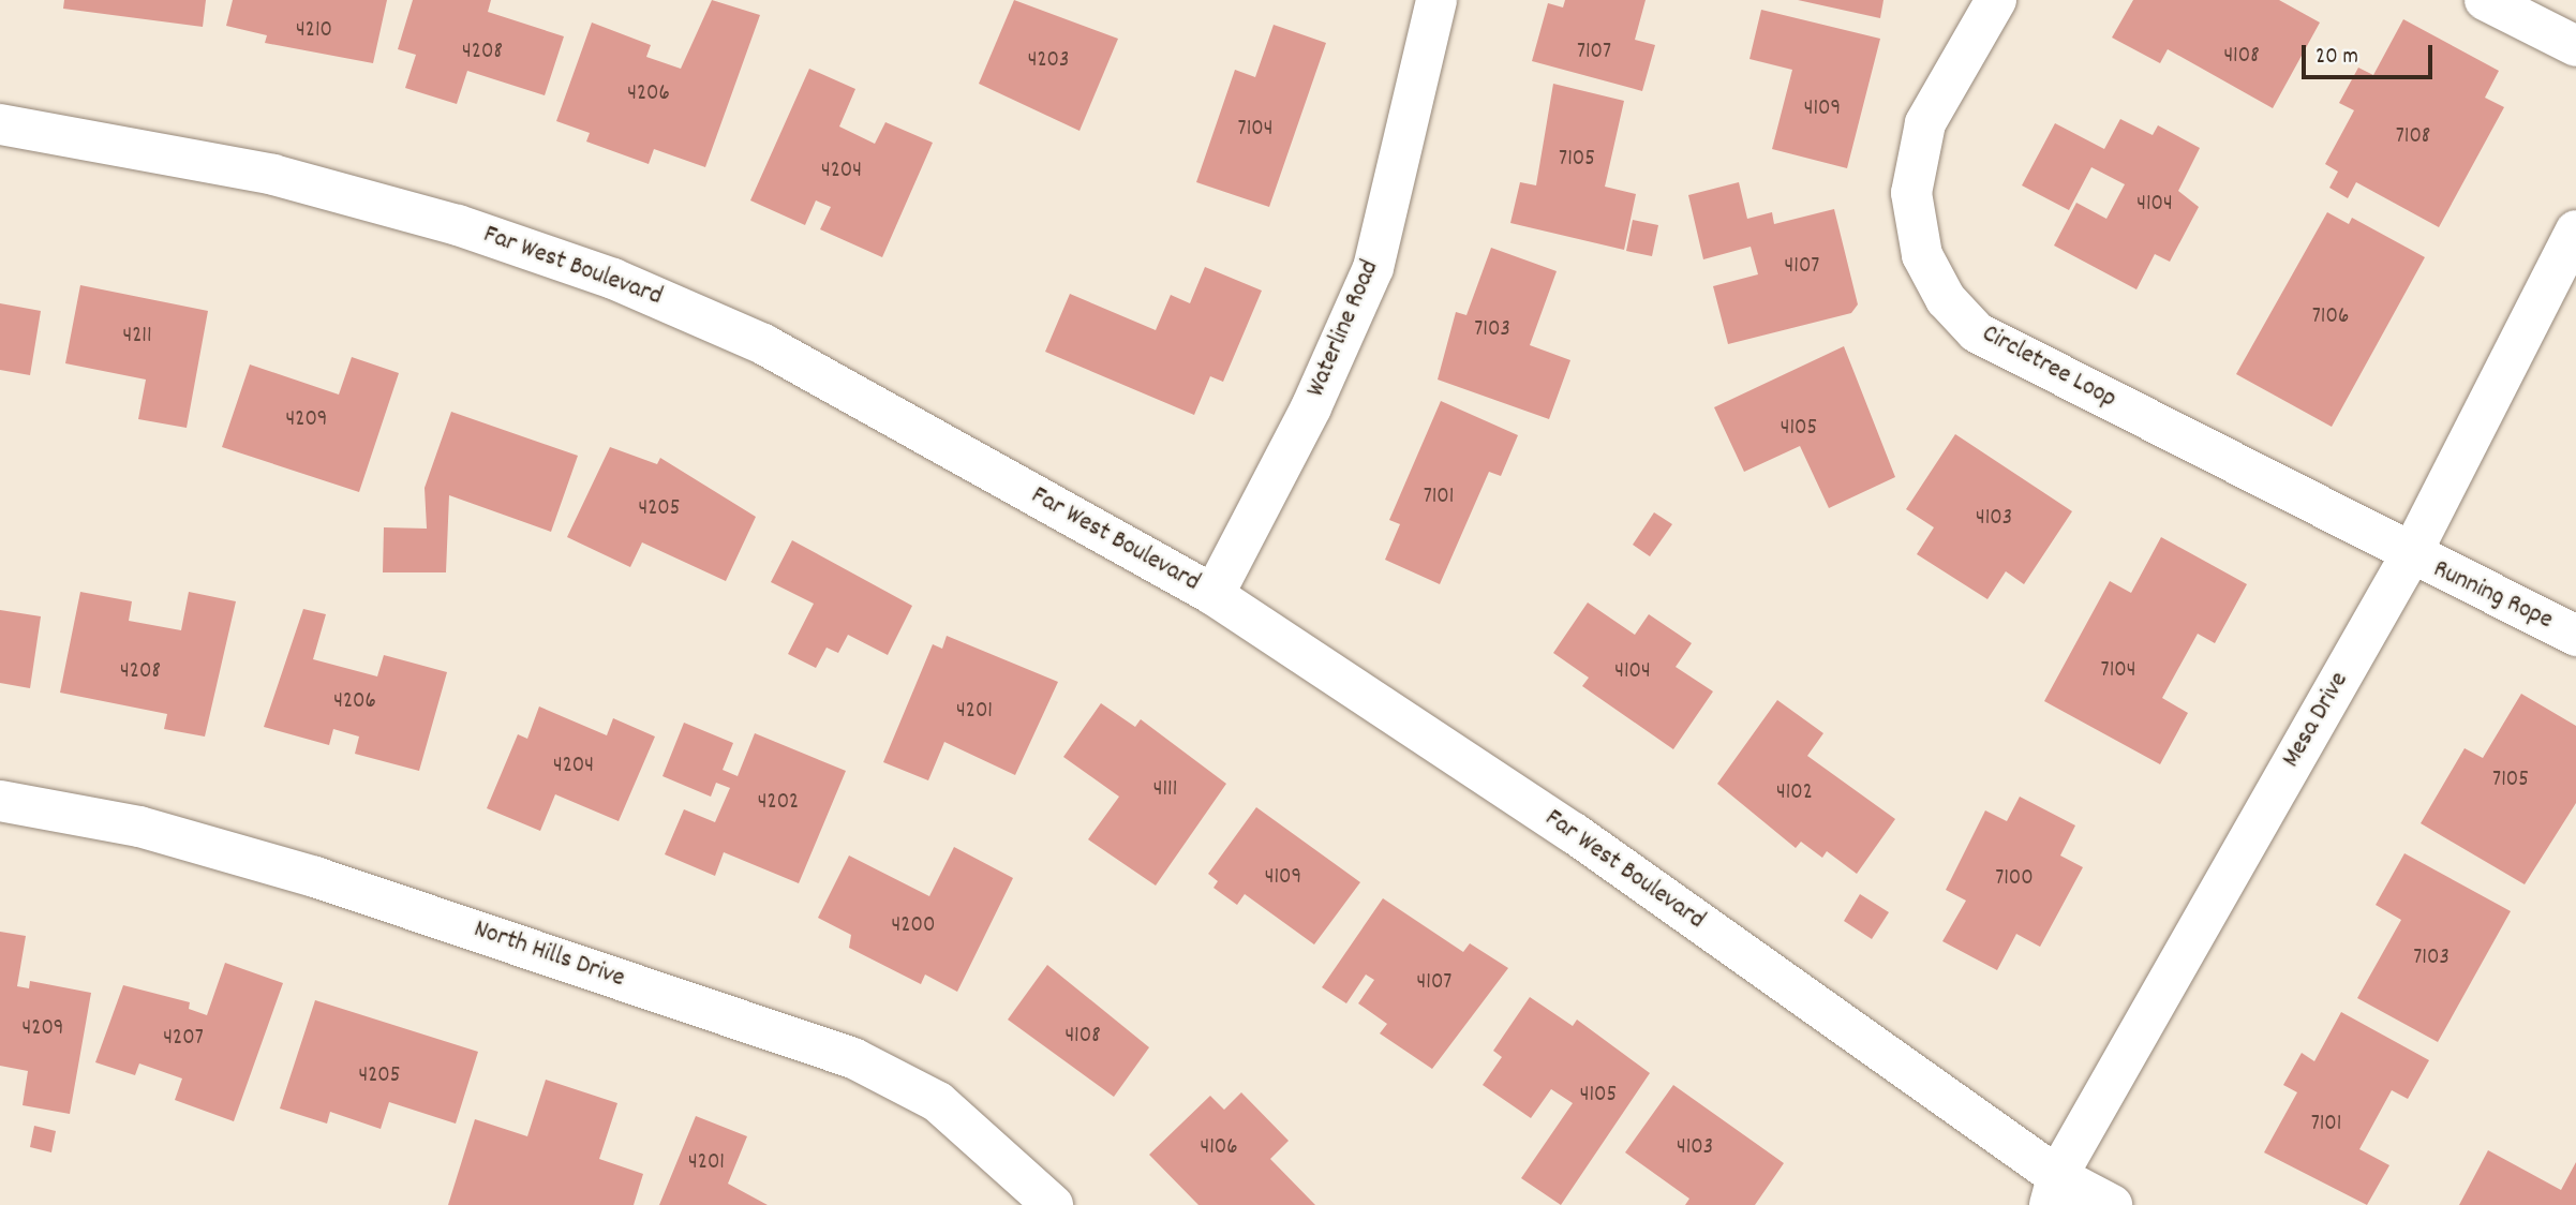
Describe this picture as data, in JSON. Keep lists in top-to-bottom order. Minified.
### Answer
{"streets":{"street":["Far West Boulevard","Waterline Road","Circletree Loop","Running Rope","Mesa Drive","North Hills Drive"]},"crossings":[["Far West Boulevard","Waterline Road"],["Far West Boulevard","Mesa Drive"],["Circletree Loop","Running Rope"],["Circletree Loop","Mesa Drive"],["Running Rope","Mesa Drive"]],"house_numbers":["4210","4208","7107","4108","4203","4206","4109","7104","7108","7105","4204","4104","4107","7106","7103","4211","4209","4105","7101","4205","4103","7104","4208","4104","4206","4201","4204","7105","4111","4102","4202","4109","7100","4200","7103","4107","4209","4108","4207","4205","4105","7101","4106","4103","4201"],"scale_bar":"20 m"}
